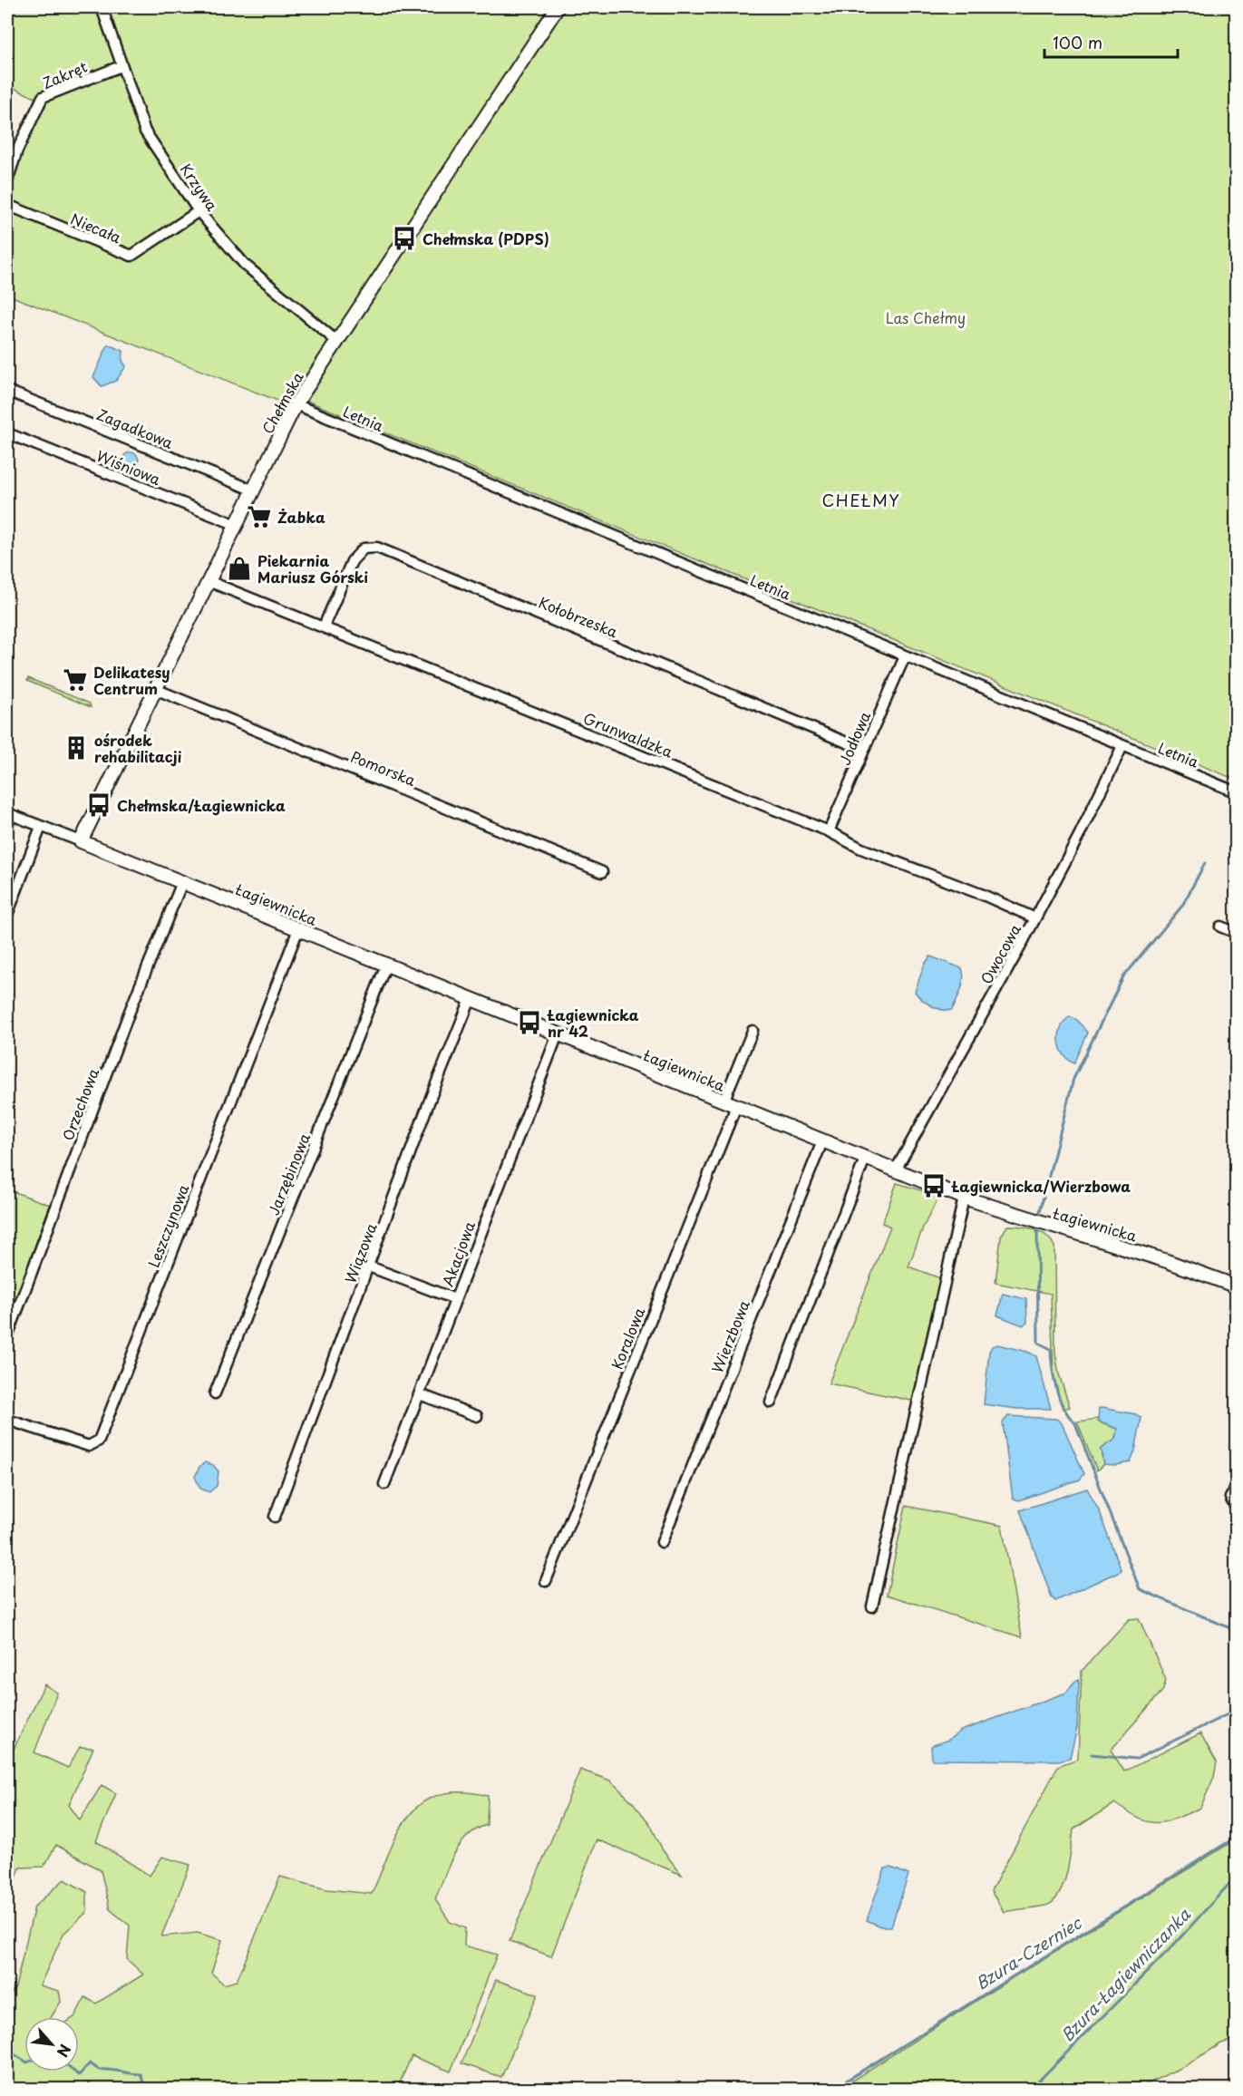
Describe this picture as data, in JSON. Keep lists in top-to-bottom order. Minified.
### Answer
{"streets":{"street":["Zakręt","Krzywa","Niecała","Chełmska","Letnia","Zagadkowa","Wiśniowa","Kołobrzeska","Grunwaldzka","Jodłowa","Pomorska","Łagiewnicka","Owocowa","Orzechowa","Jarzębinowa","Leszczynowa","Wiązowa","Akacjowa","Wierzbowa","Koralowa"]},"crossings":[["Zakręt","Krzywa"],["Krzywa","Niecała"],["Krzywa","Chełmska"],["Chełmska","Letnia"],["Chełmska","Zagadkowa"],["Chełmska","Wiśniowa"],["Chełmska","Grunwaldzka"],["Chełmska","Pomorska"],["Chełmska","Łagiewnicka"],["Letnia","Jodłowa"],["Letnia","Owocowa"],["Kołobrzeska","Grunwaldzka"],["Kołobrzeska","Jodłowa"],["Grunwaldzka","Jodłowa"],["Grunwaldzka","Owocowa"],["Łagiewnicka","Owocowa"],["Łagiewnicka","Orzechowa"],["Łagiewnicka","Jarzębinowa"],["Łagiewnicka","Leszczynowa"],["Łagiewnicka","Wiązowa"],["Łagiewnicka","Akacjowa"],["Łagiewnicka","Wierzbowa"],["Łagiewnicka","Koralowa"]],"districts":["CHEŁMY"],"water":["Bzura-Czerniec","Bzura-Łagiewniczanka"],"parks":["Las Chełmy"],"places":{"bus stop":["Chełmska (PDPS)","Chełmska/Łagiewnicka","Łagiewnicka nr 42","Łagiewnicka/Wierzbowa"],"supermarket":["Żabka","Delikatesy Centrum"],"shop":["Piekarnia Mariusz Górski"],"building":["ośrodek rehabilitacji"]},"scale_bar":"100 m","north":"bottom right"}
